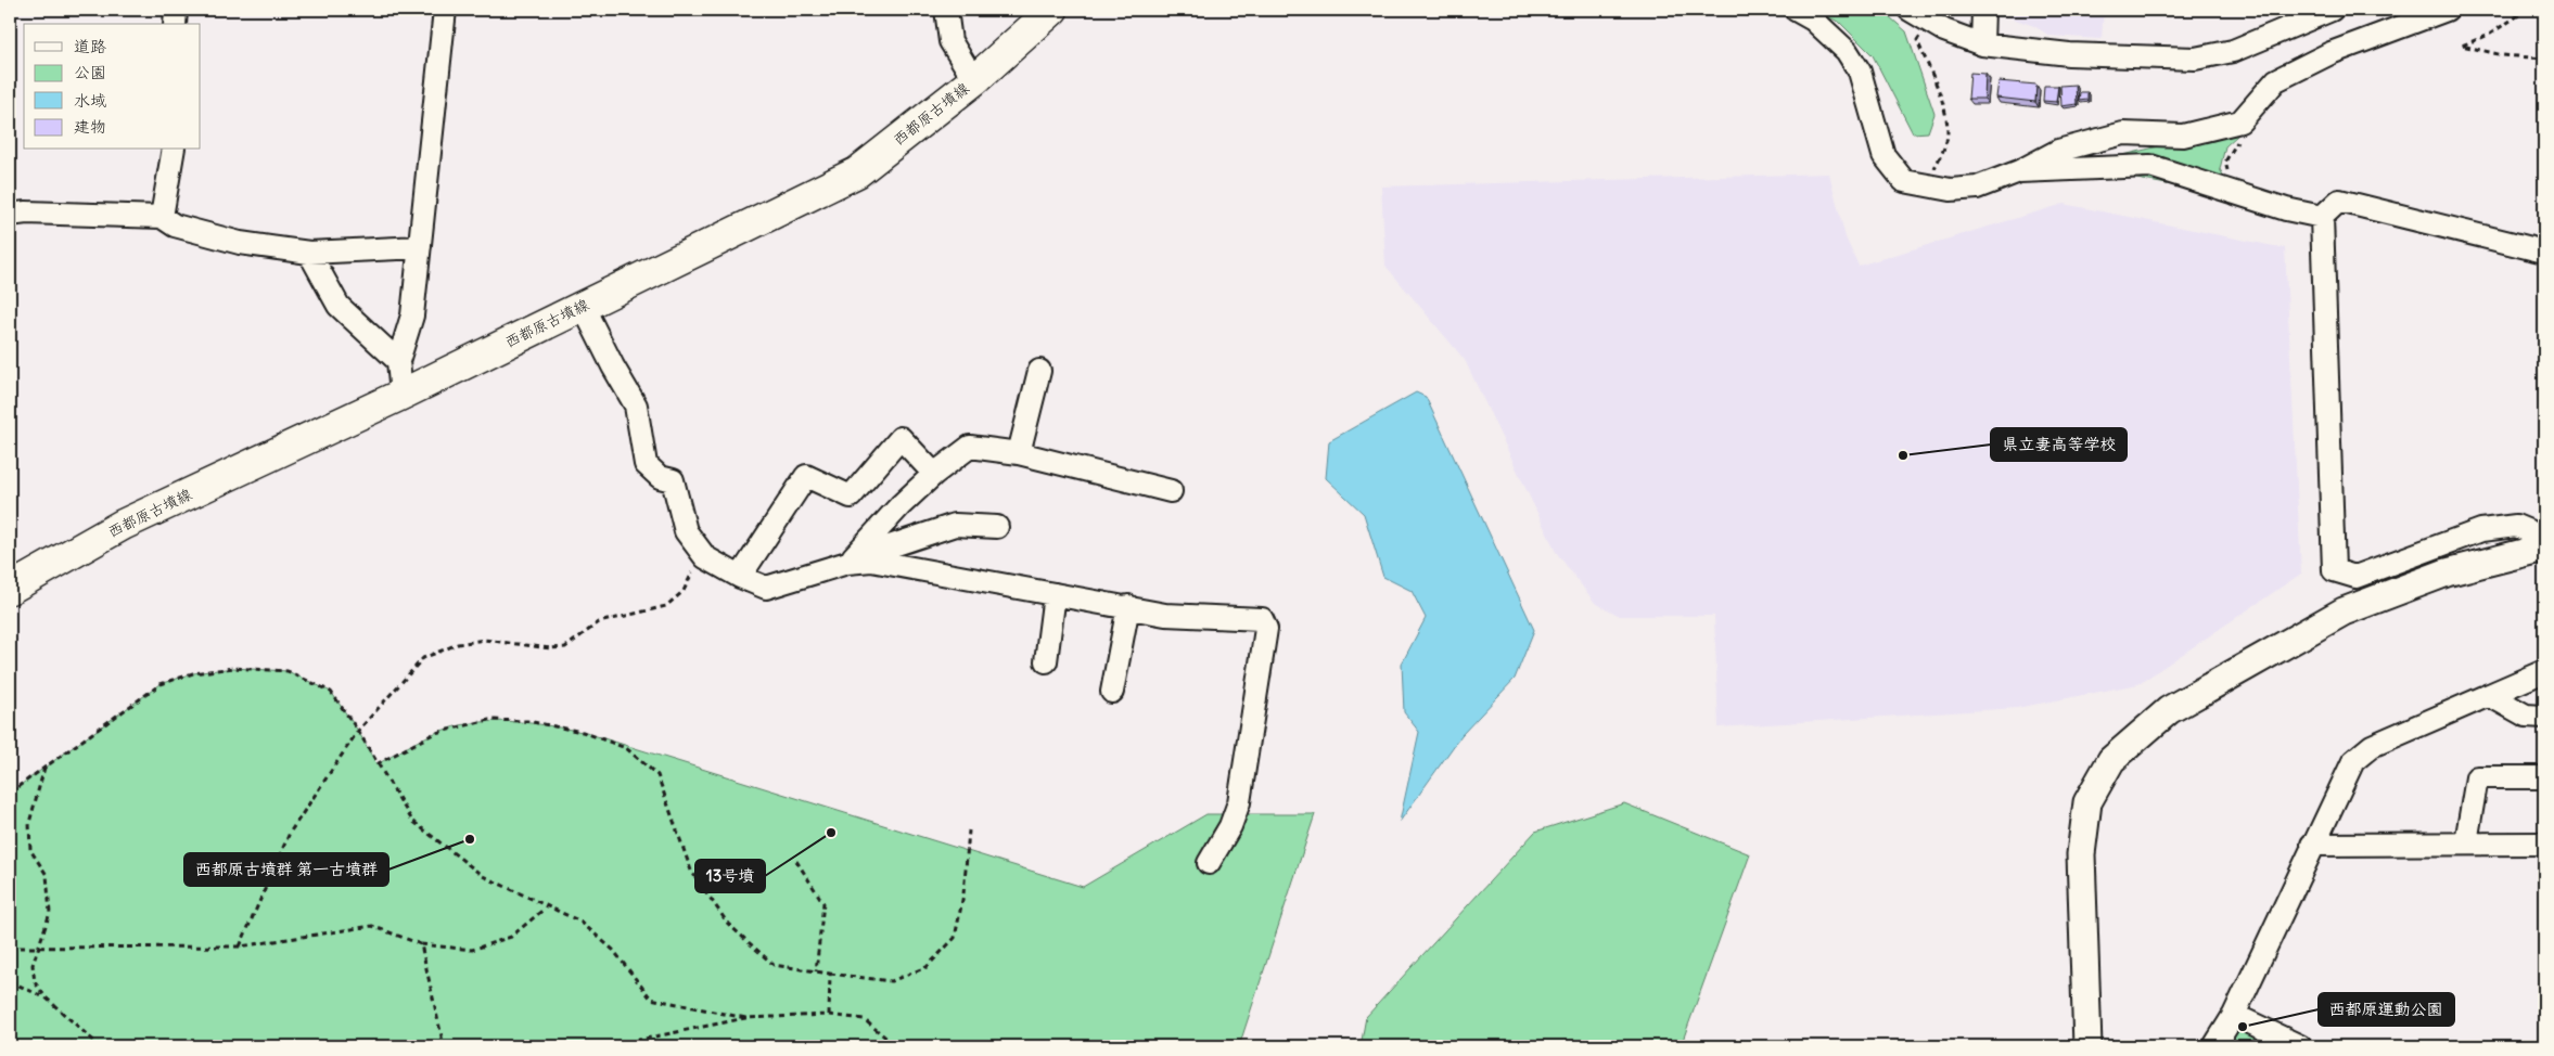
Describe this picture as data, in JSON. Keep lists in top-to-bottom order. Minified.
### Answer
{"streets":{"main road":["西都原古墳線"]},"places":["県立妻高等学校","13号墳","西都原古墳群 第一古墳群","西都原運動公園"],"legend":["道路","公園","水域","建物"]}
